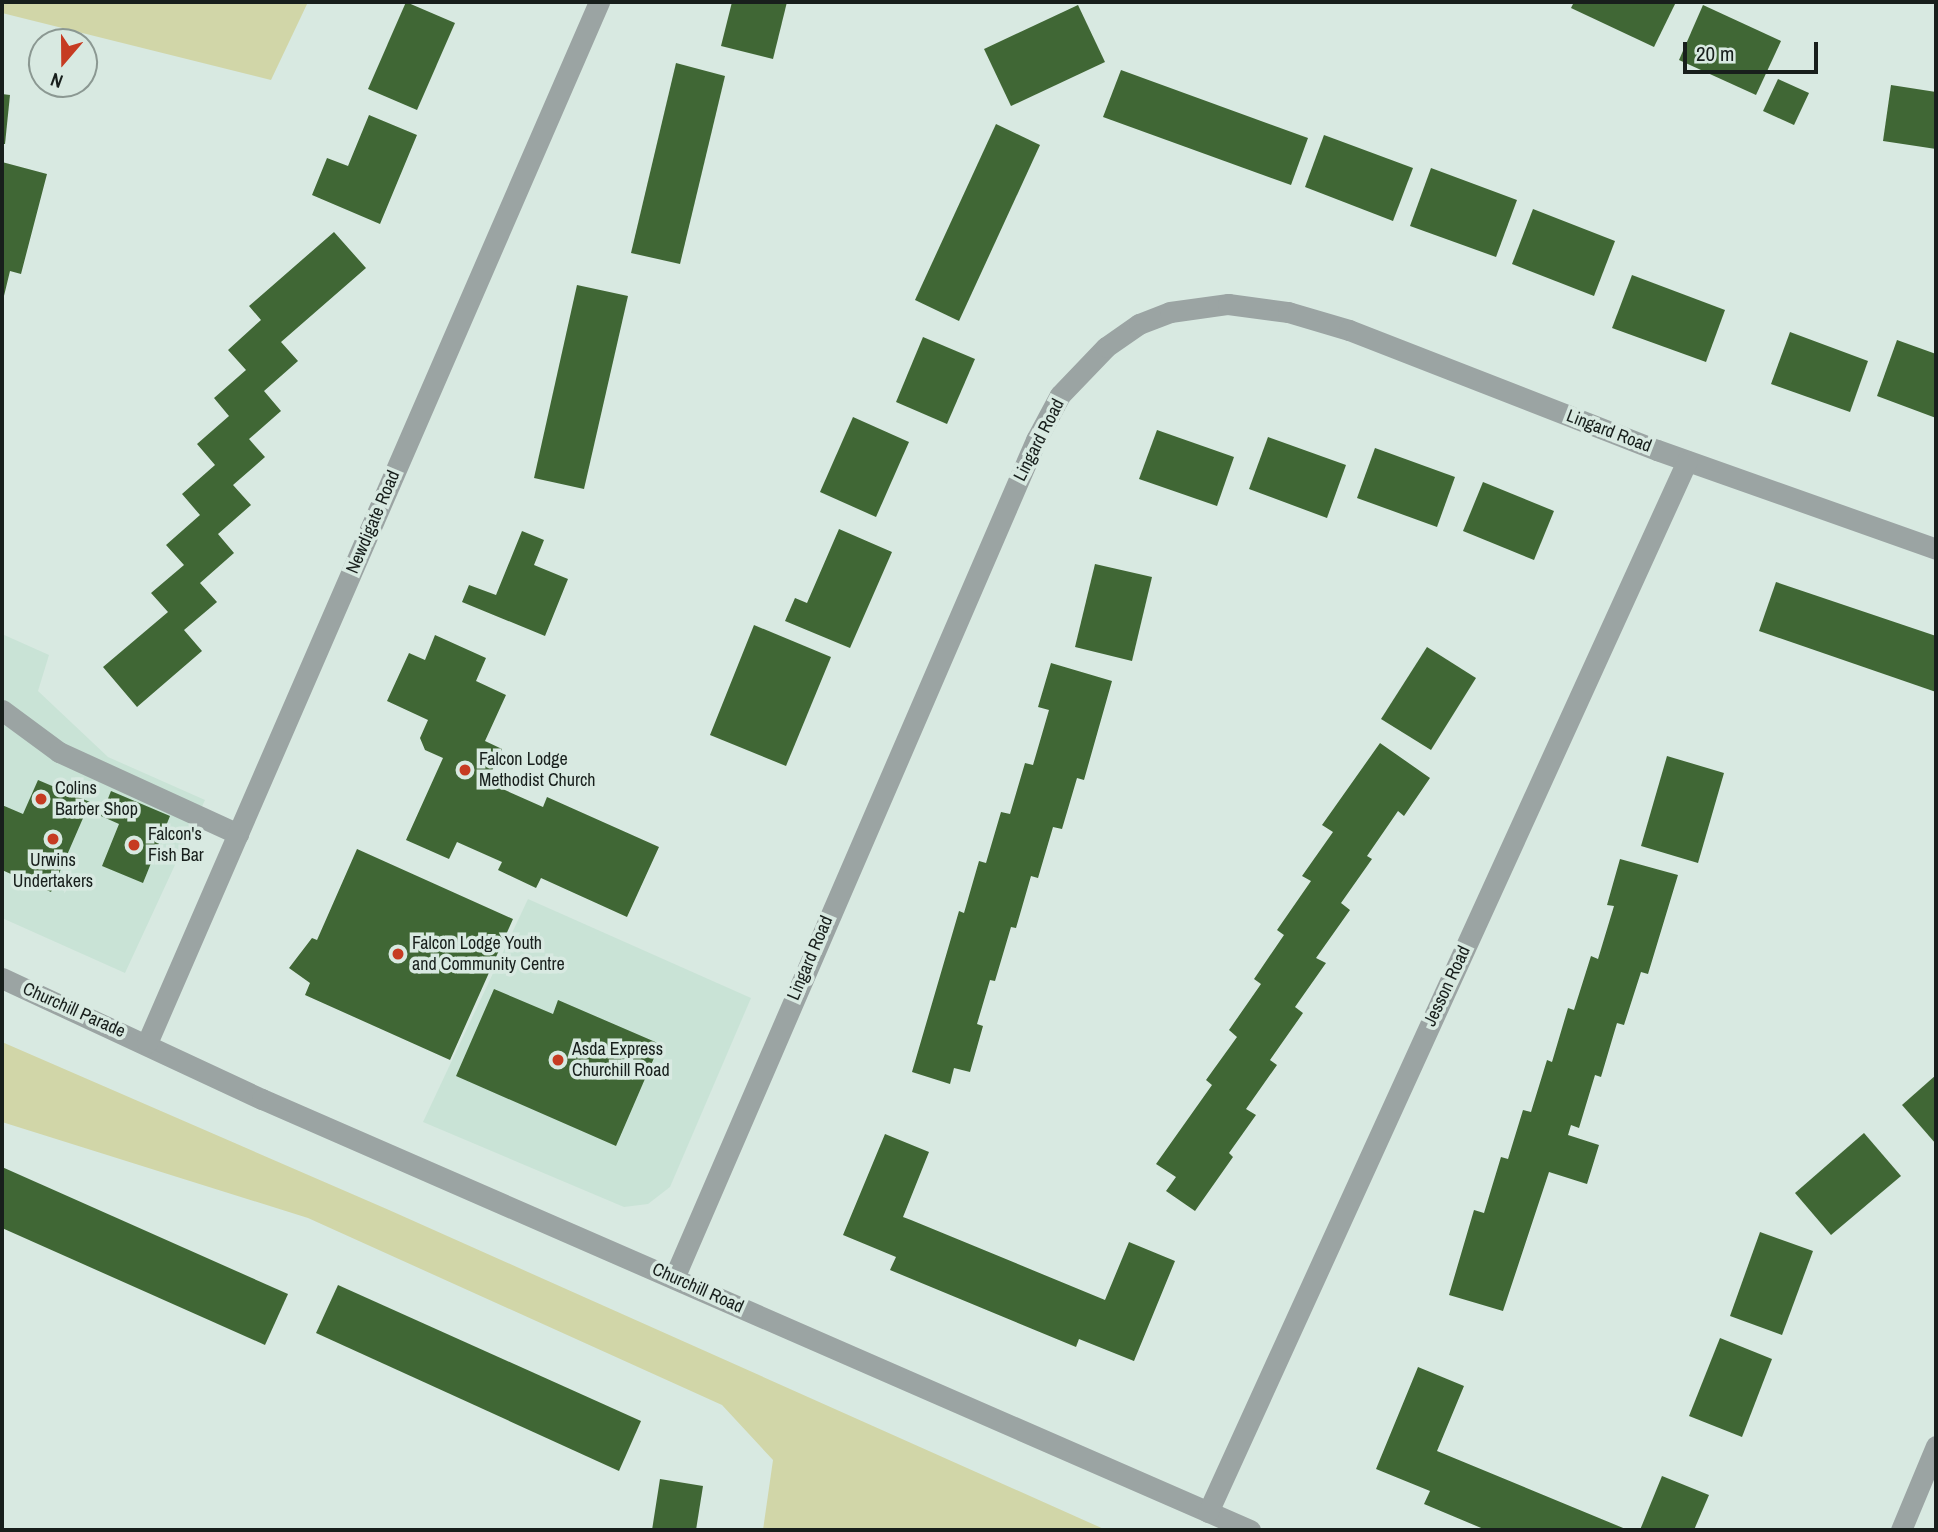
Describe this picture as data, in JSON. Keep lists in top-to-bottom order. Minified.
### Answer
{"streets":{"street":["Lingard Road","Newdigate Road","Jesson Road","Churchill Parade","Churchill Road"]},"crossings":[["Lingard Road","Jesson Road"],["Lingard Road","Churchill Road"],["Newdigate Road","Churchill Parade"],["Newdigate Road","Churchill Road"],["Jesson Road","Churchill Road"],["Churchill Parade","Churchill Road"]],"places":["Falcon Lodge Methodist Church","Colins Barber Shop","Urwins Undertakers","Falcon's Fish Bar","Falcon Lodge Youth and Community Centre","Asda Express Churchill Road"],"scale_bar":"20 m","north":"bottom"}
